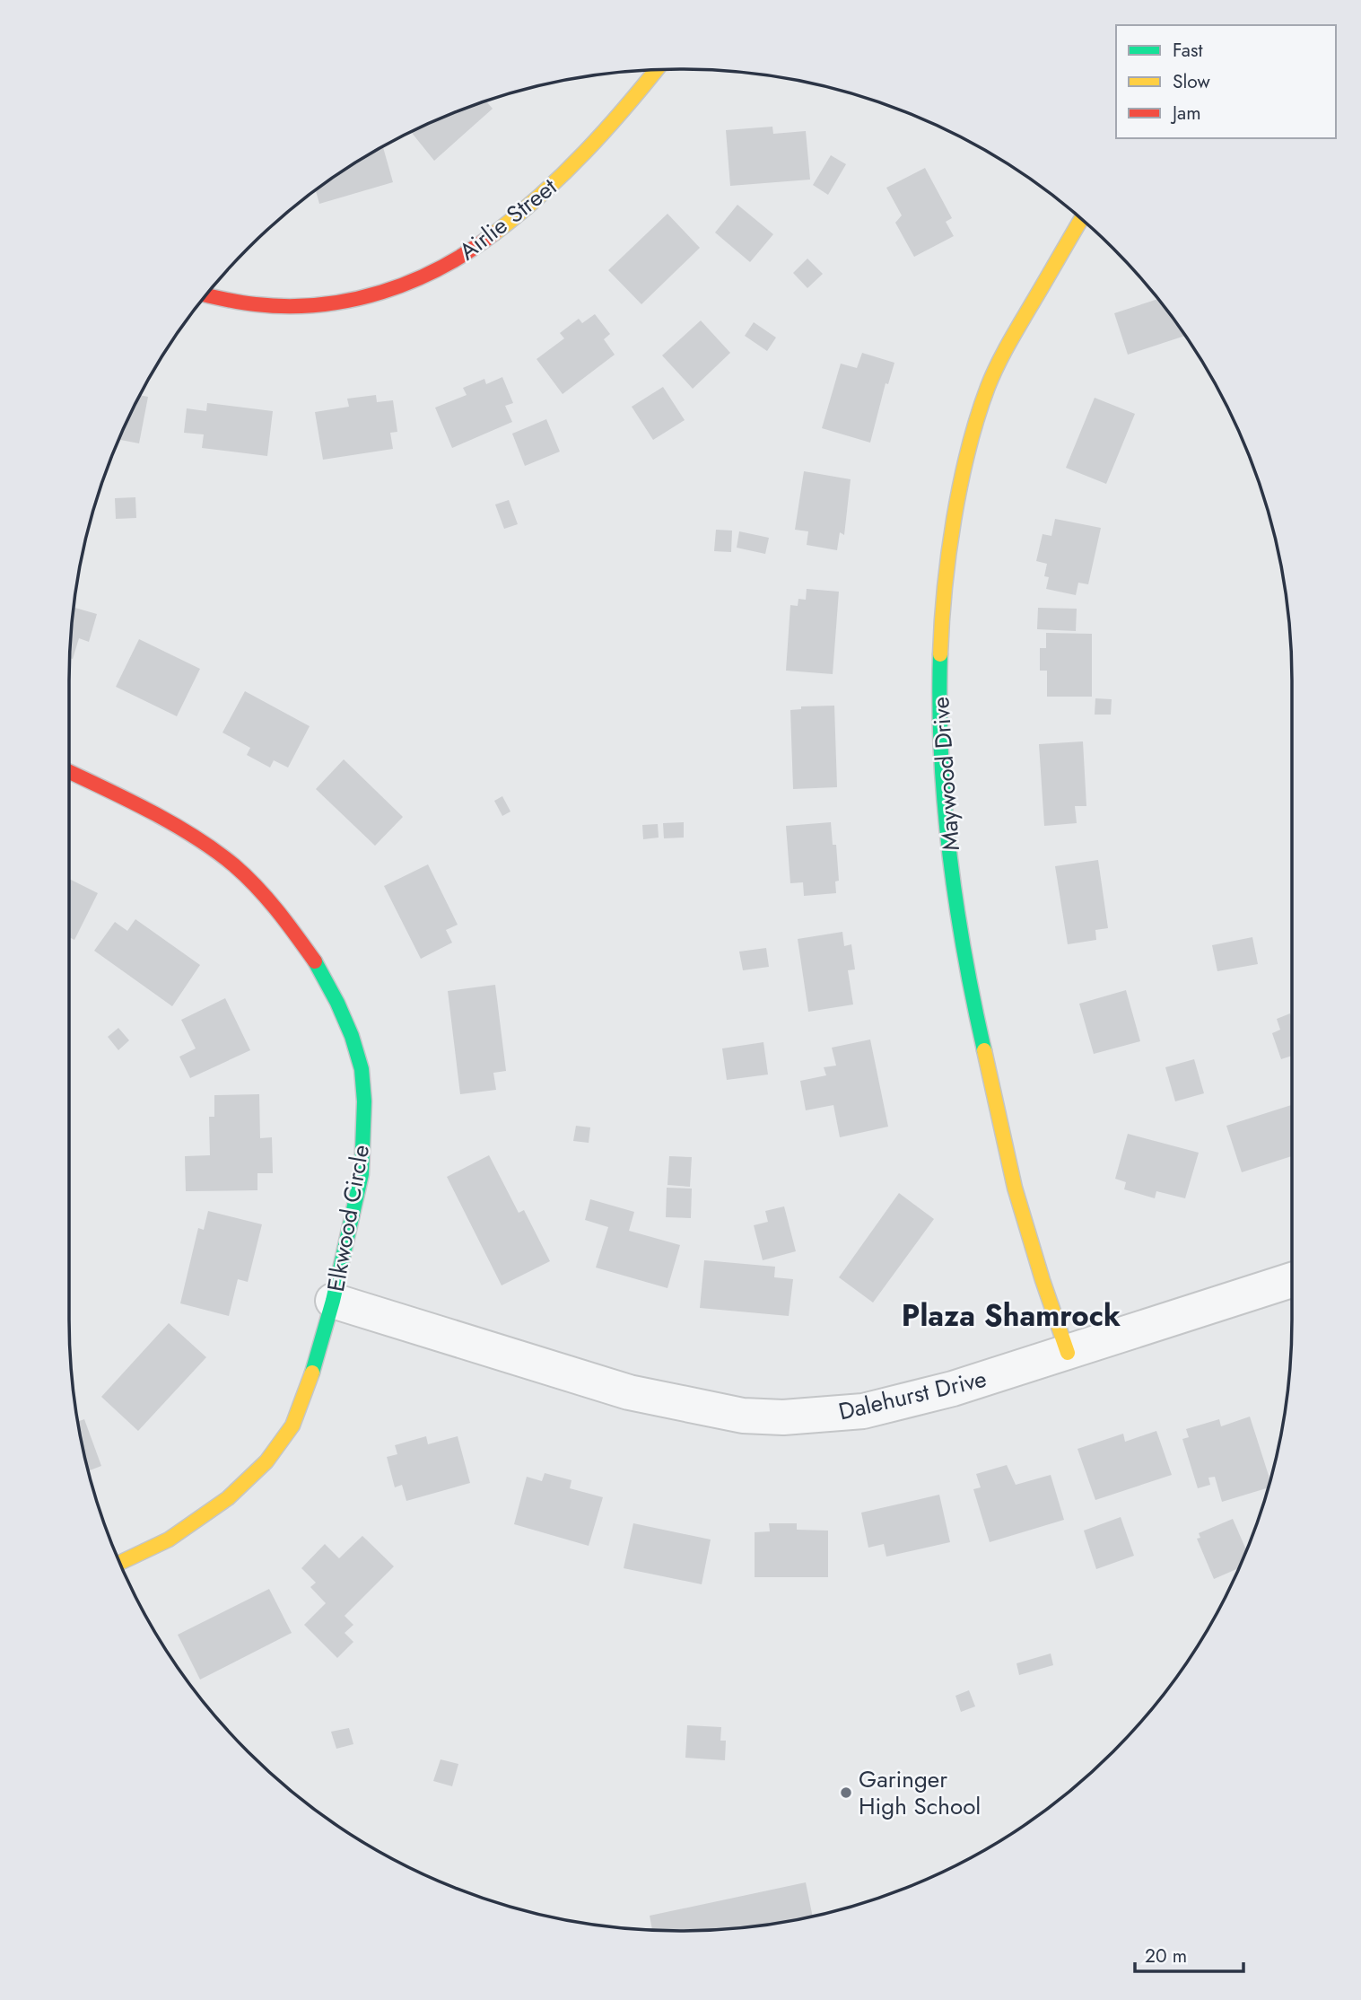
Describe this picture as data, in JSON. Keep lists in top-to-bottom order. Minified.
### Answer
{"streets":{"street":["Airlie Street","Maywood Drive","Elkwood Circle","Dalehurst Drive"]},"crossings":[["Maywood Drive","Dalehurst Drive"],["Elkwood Circle","Dalehurst Drive"]],"districts":["Plaza Shamrock"],"places":["Garinger High School"],"legend":["Fast","Slow","Jam"],"scale_bar":"20 m"}
